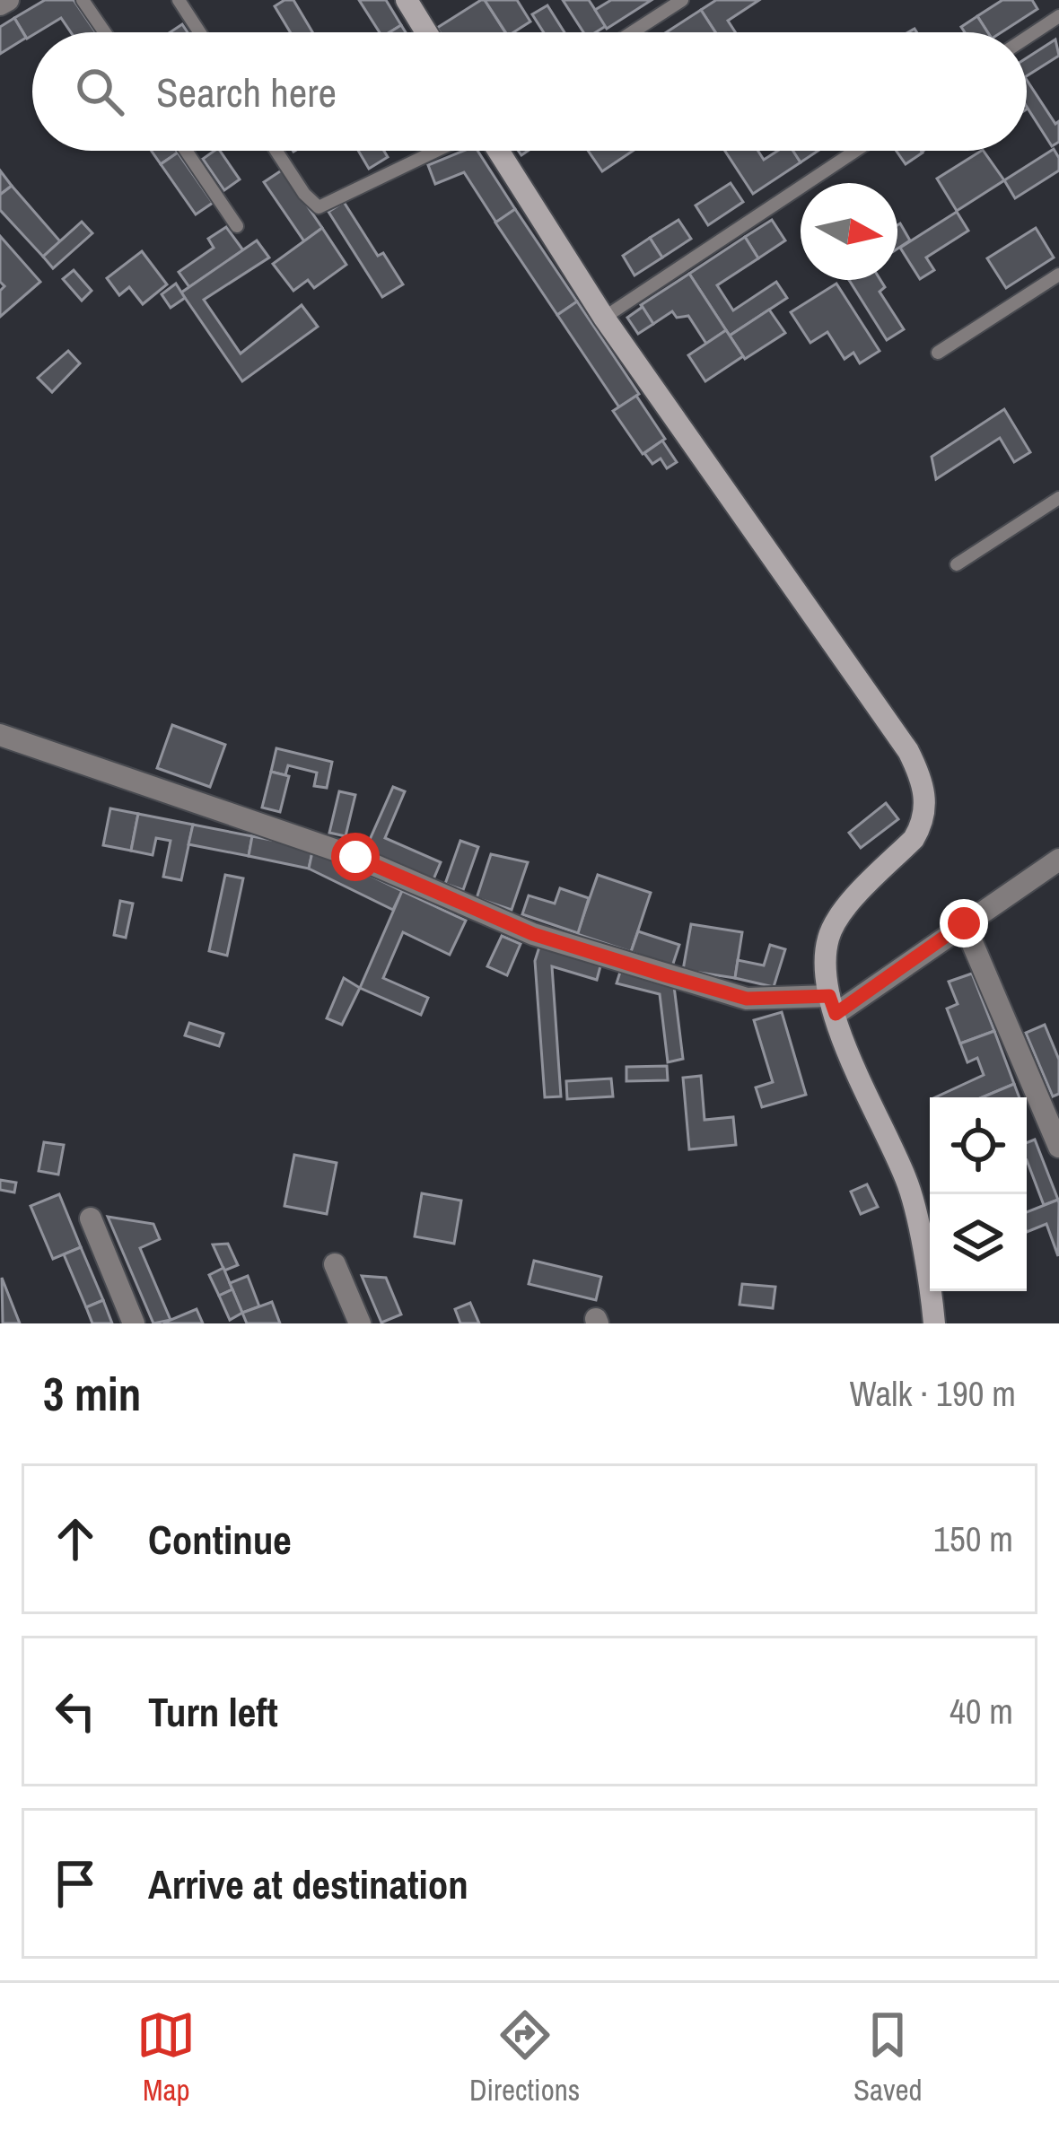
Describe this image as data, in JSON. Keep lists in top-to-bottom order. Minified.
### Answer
{"north":"right","page":{"search":"Search here","heading":["3 min","Walk · 190 m"],"list":[["Continue","150 m"],["Turn left","40 m"],"Arrive at destination"],"nav":["Map","Directions","Saved"]}}
